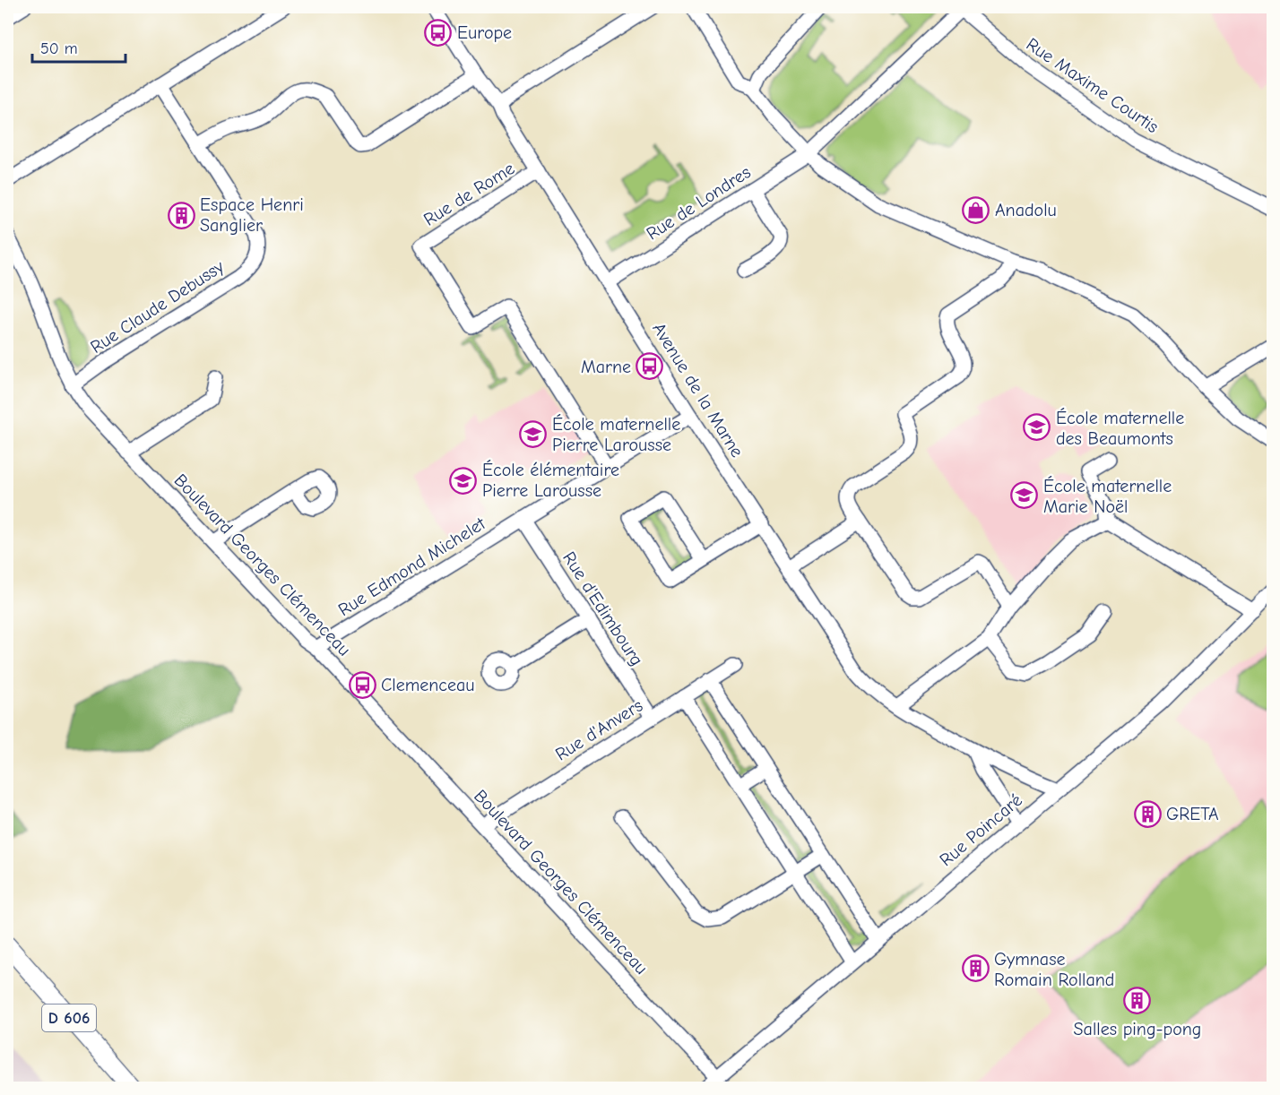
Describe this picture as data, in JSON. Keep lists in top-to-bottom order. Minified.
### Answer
{"streets":{"main road":["D 606"],"street":["Rue Maxime Courtis","Rue de Rome","Rue de Londres","Rue Claude Debussy","Avenue de la Marne","Boulevard Georges Clémenceau","Rue Edmond Michelet","Rue d'Edimbourg","Rue d'Anvers","Rue Poincaré"]},"crossings":[["Rue Maxime Courtis","Rue de Londres"],["Rue de Rome","Avenue de la Marne"],["Rue de Rome","Rue Edmond Michelet"],["Rue de Londres","Avenue de la Marne"],["Rue Claude Debussy","Boulevard Georges Clémenceau"],["Avenue de la Marne","Rue Edmond Michelet"],["Avenue de la Marne","Rue Poincaré"],["Boulevard Georges Clémenceau","Rue Edmond Michelet"],["Boulevard Georges Clémenceau","Rue d'Anvers"],["Boulevard Georges Clémenceau","Rue Poincaré"],["Rue Edmond Michelet","Rue d'Edimbourg"],["Rue d'Edimbourg","Rue d'Anvers"]],"places":{"bus stop":["Europe","Marne","Clemenceau"],"shop":["Anadolu"],"building":["Espace Henri Sanglier","GRETA","Gymnase Romain Rolland","Salles ping-pong"],"school or university":["École maternelle des Beaumonts","École maternelle Pierre Larousse","École élémentaire Pierre Larousse","École maternelle Marie Noël"]},"scale_bar":"50 m"}
